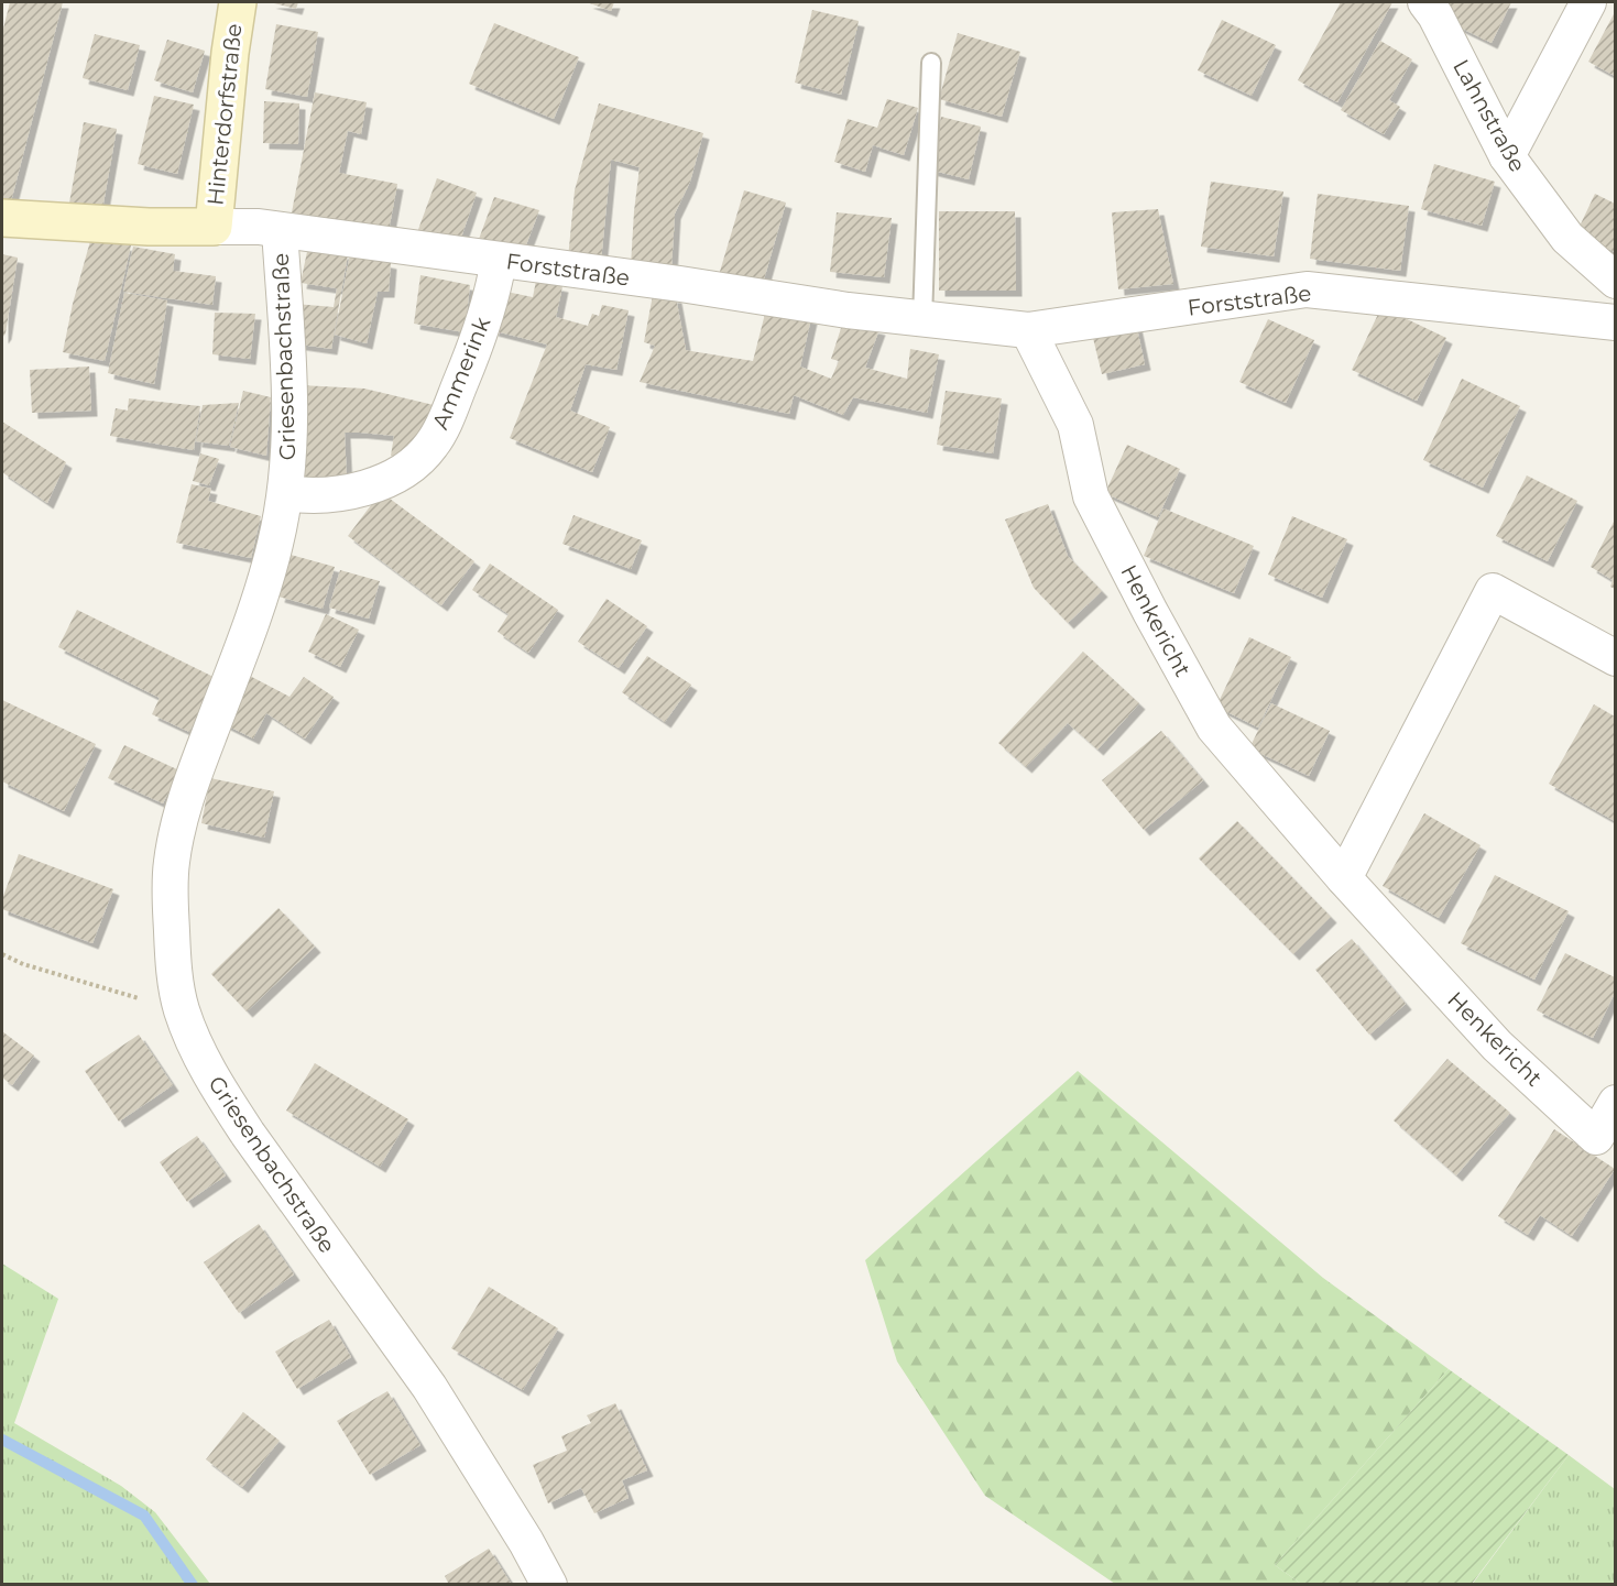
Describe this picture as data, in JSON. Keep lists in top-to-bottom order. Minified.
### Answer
{"streets":{"street":["Hinterdorfstraße","Lahnstraße","Forststraße","Griesenbachstraße","Ammerink","Henkericht"]},"crossings":[["Hinterdorfstraße","Forststraße"],["Forststraße","Griesenbachstraße"],["Forststraße","Ammerink"],["Forststraße","Henkericht"],["Griesenbachstraße","Ammerink"]]}
